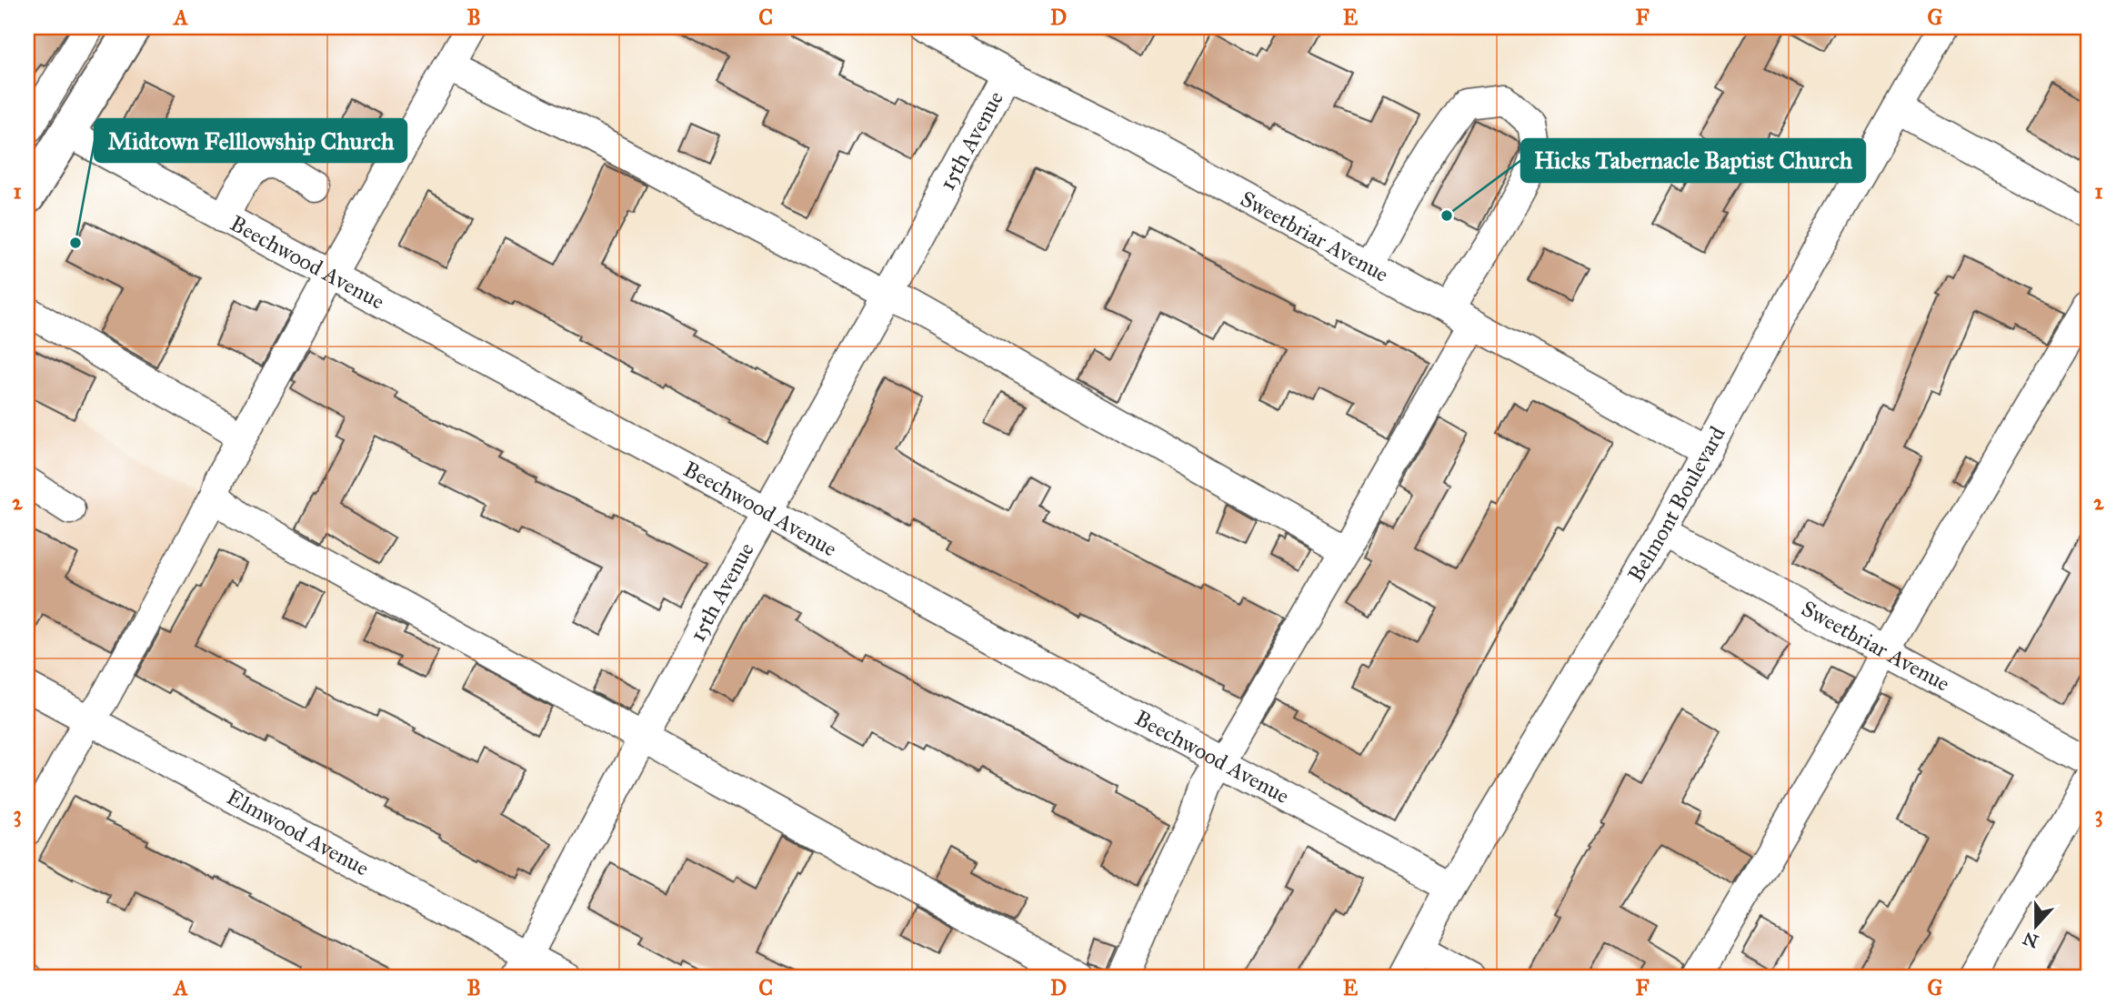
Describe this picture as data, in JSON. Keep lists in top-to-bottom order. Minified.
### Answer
{"streets":{"street":["15th Avenue","Sweetbriar Avenue","Beechwood Avenue","Belmont Boulevard","Elmwood Avenue"]},"crossings":[["15th Avenue","Sweetbriar Avenue"],["15th Avenue","Beechwood Avenue"],["15th Avenue","Elmwood Avenue"],["Sweetbriar Avenue","Belmont Boulevard"],["Beechwood Avenue","Belmont Boulevard"]],"places":["Hicks Tabernacle Baptist Church","Midtown Felllowship Church"],"north":"bottom","grid":{"columns":["A","B","C","D","E","F","G"],"rows":["1","2","3"]}}
